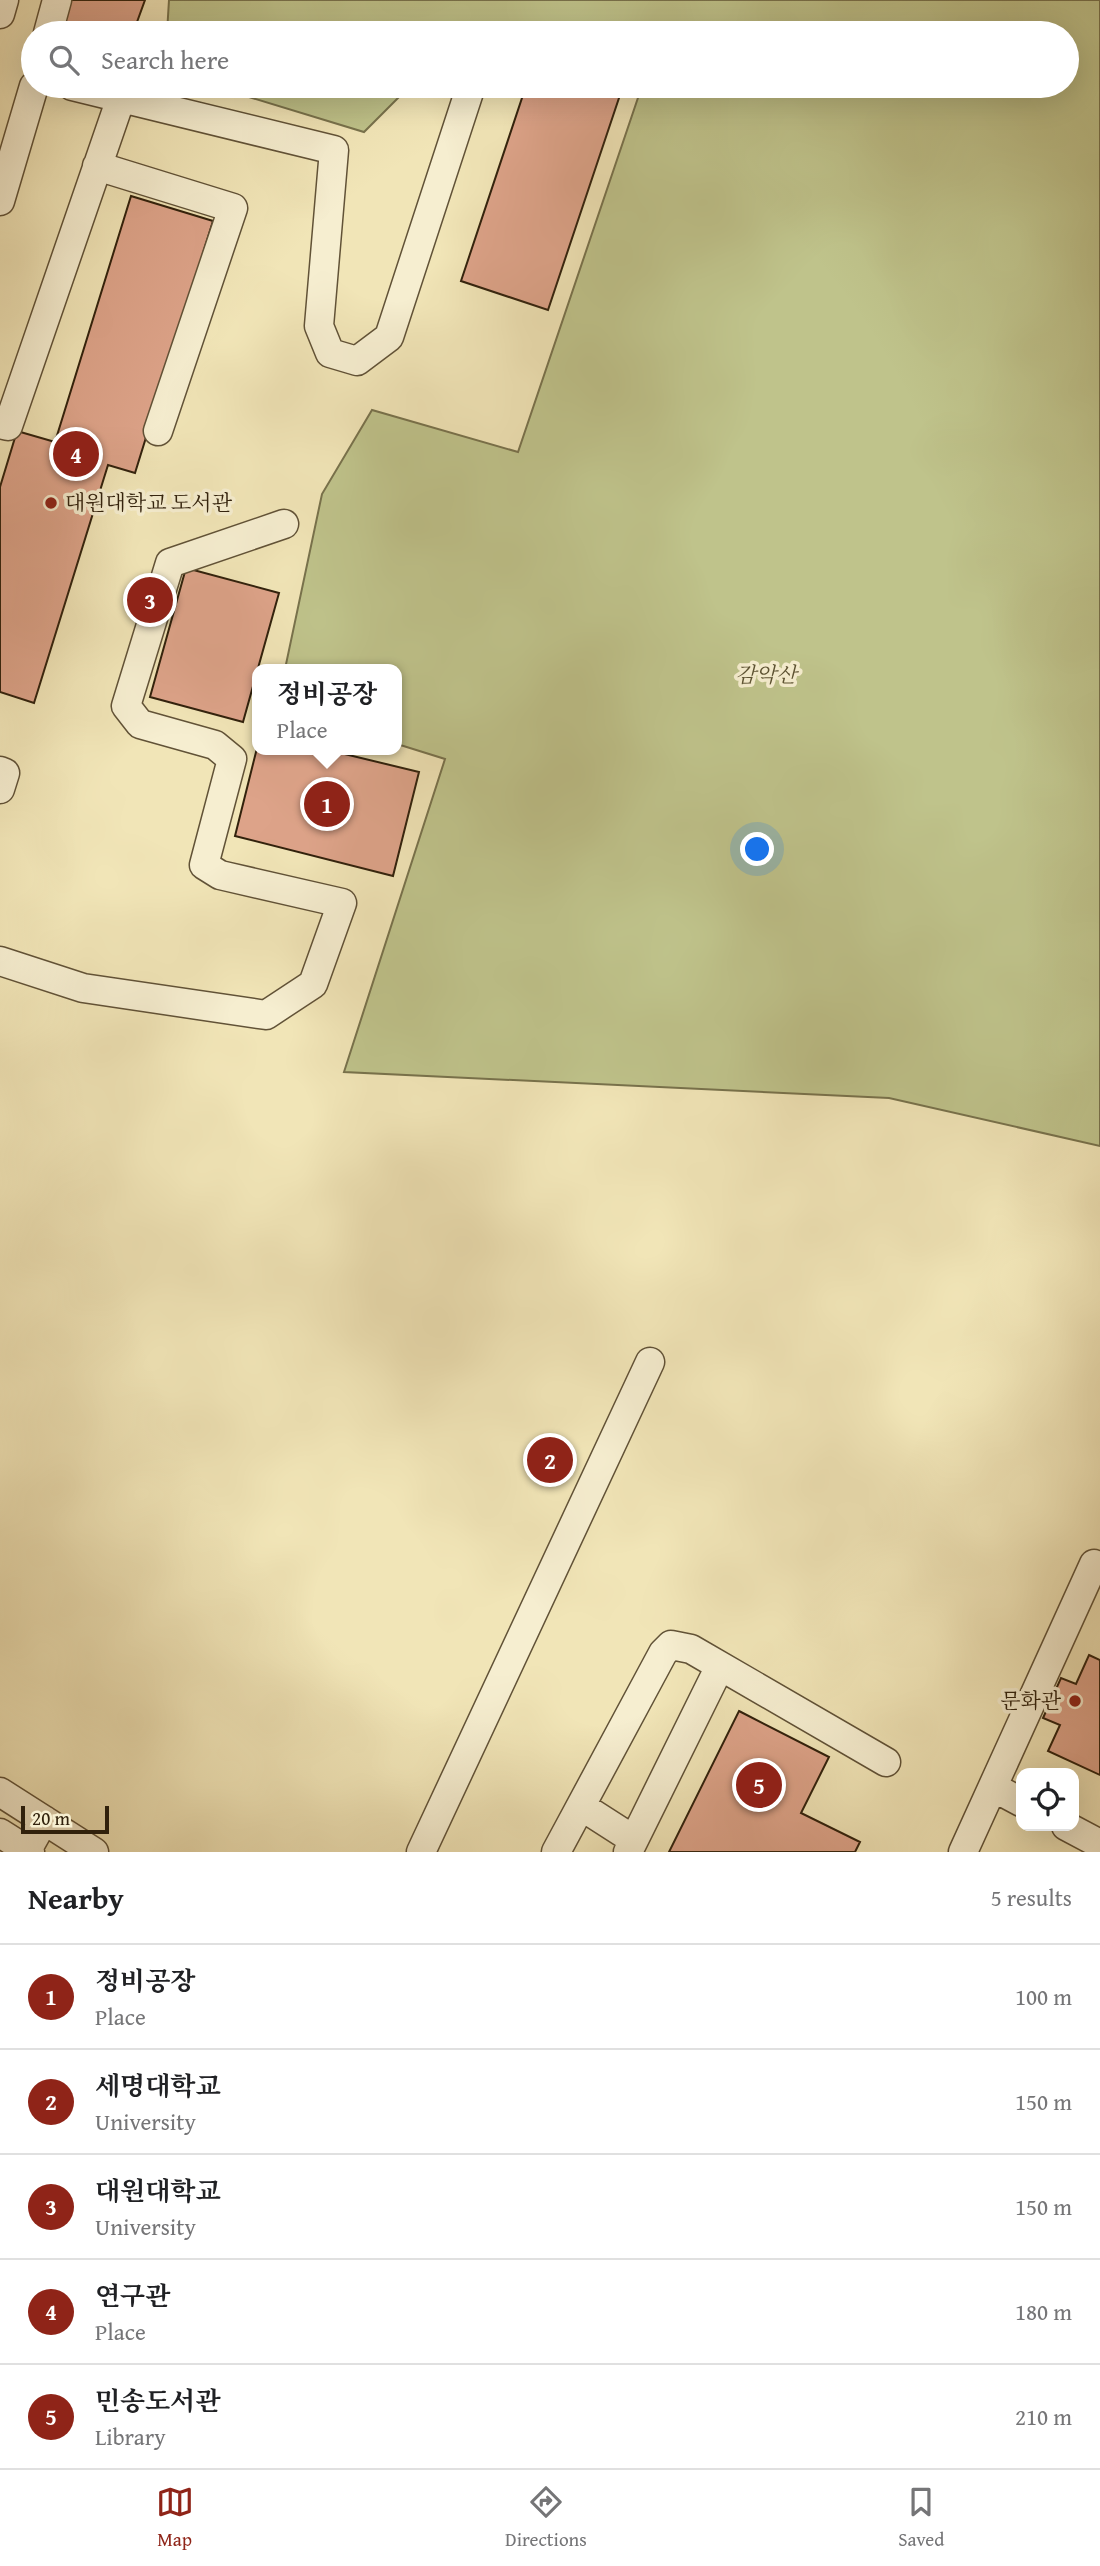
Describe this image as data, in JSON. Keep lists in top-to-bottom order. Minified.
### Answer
{"parks":["감악산"],"places":["대원대학교 도서관","문화관"],"scale_bar":"20 m","page":{"search":"Search here","pins":["4","3","1","2","5"],"popup":["정비공장","Place"],"scale":"20 m","heading":["Nearby","5 results"],"list":[{"mark":"1","name":"정비공장","note":"Place","value":"100 m"},{"mark":"2","name":"세명대학교","note":"University","value":"150 m"},{"mark":"3","name":"대원대학교","note":"University","value":"150 m"},{"mark":"4","name":"연구관","note":"Place","value":"180 m"},{"mark":"5","name":"민송도서관","note":"Library","value":"210 m"}],"nav":["Map","Directions","Saved"]}}
